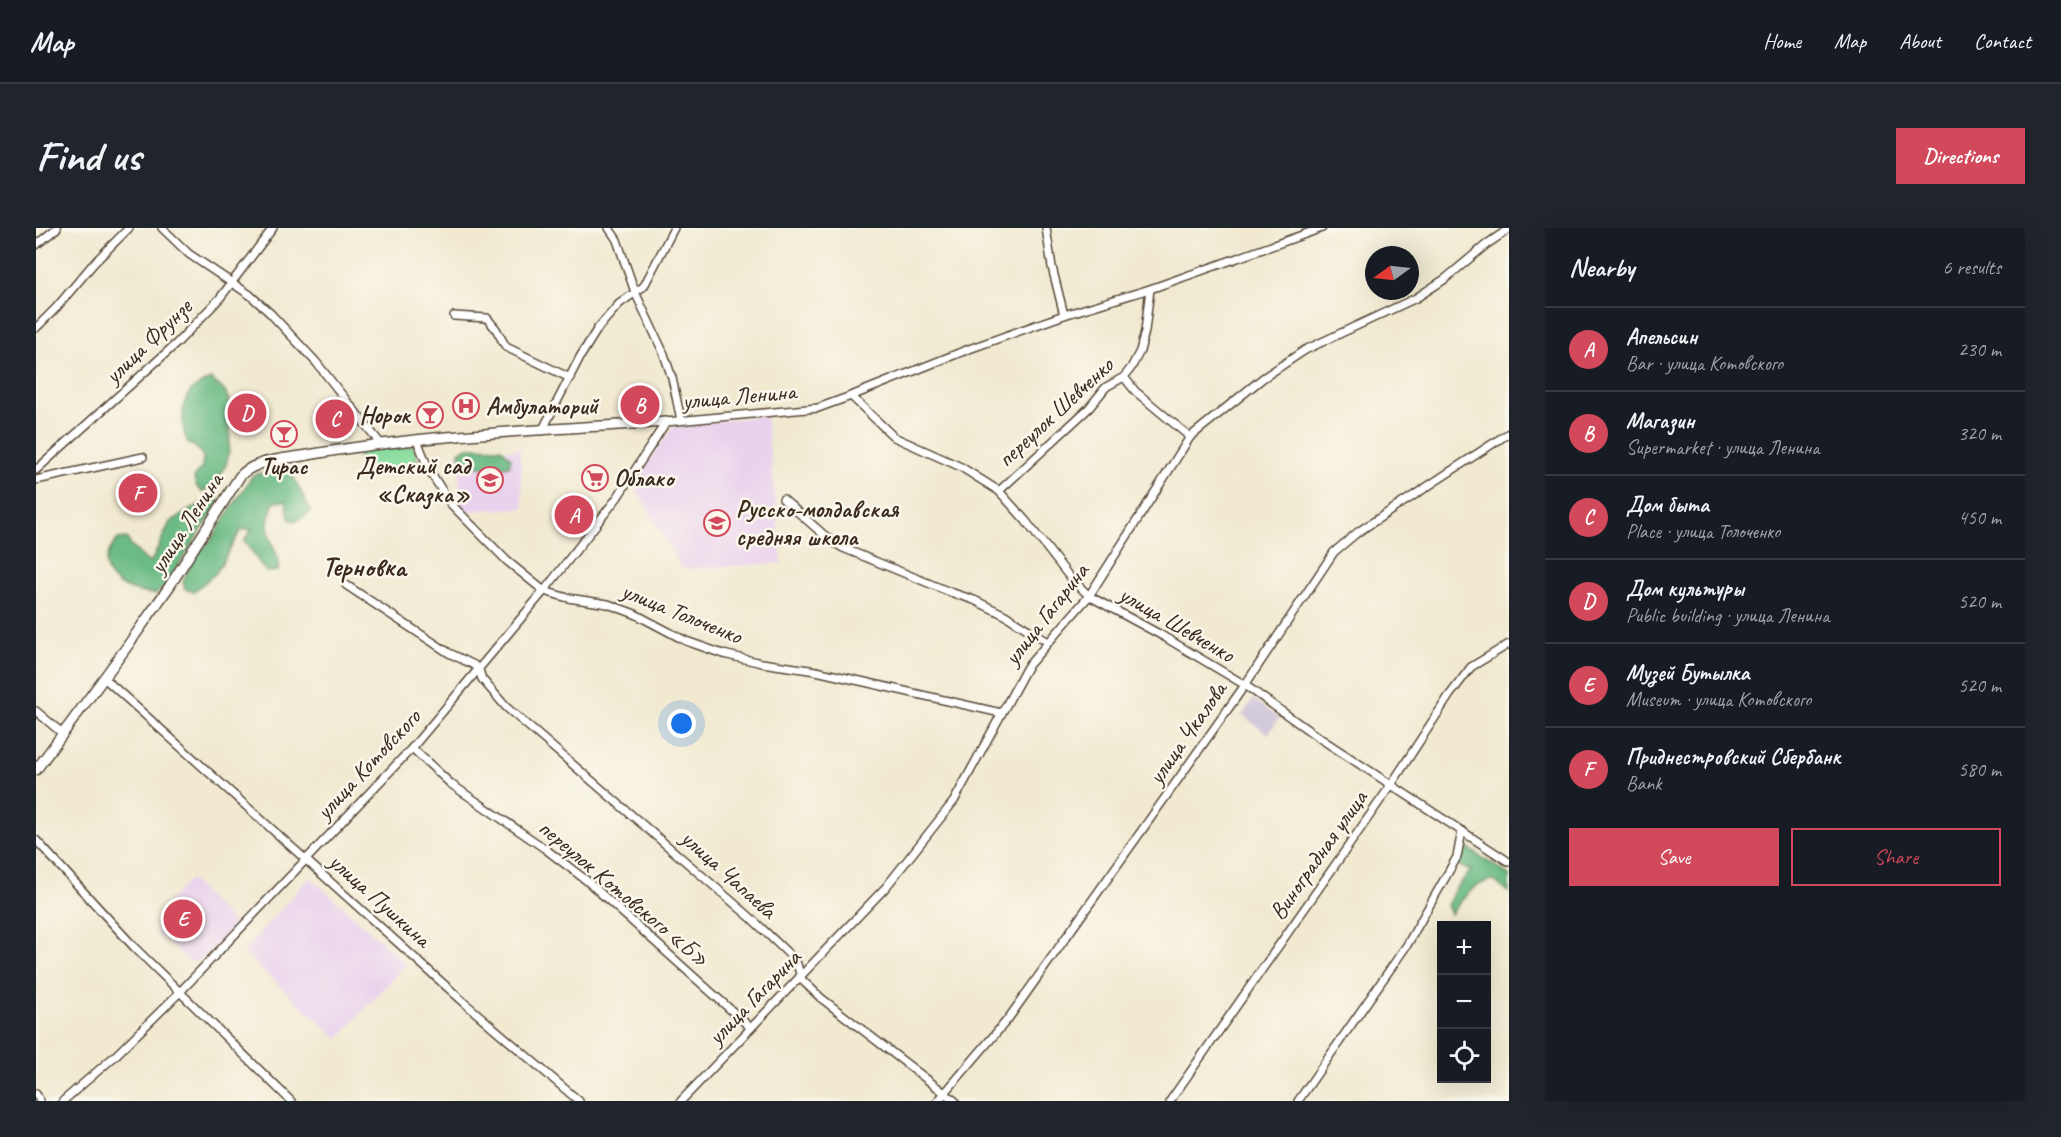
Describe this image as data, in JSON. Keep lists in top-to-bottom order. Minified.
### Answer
{"streets":{"street":["улица Фрунзе","улица Ленина","переулок Шевченко","улица Толоченко","улица Гагарина","улица Шевченко","улица Чкалова","улица Котовского","Виноградная улица","улица Чапаева","переулок Котовского «Б»","улица Пушкина"]},"crossings":[["улица Ленина","переулок Шевченко"],["улица Ленина","улица Толоченко"],["улица Ленина","улица Шевченко"],["улица Ленина","улица Котовского"],["улица Ленина","улица Пушкина"],["переулок Шевченко","улица Шевченко"],["улица Толоченко","улица Гагарина"],["улица Толоченко","улица Котовского"],["улица Гагарина","улица Шевченко"],["улица Гагарина","улица Чапаева"],["улица Гагарина","переулок Котовского «Б»"],["улица Шевченко","улица Чкалова"],["улица Шевченко","Виноградная улица"],["улица Чкалова","улица Чапаева"],["улица Котовского","улица Чапаева"],["улица Котовского","переулок Котовского «Б»"],["улица Котовского","улица Пушкина"]],"districts":["Терновка"],"places":{"hospital":["Амбулаторий"],"bar":["Норок","Тирас"],"supermarket":["Облако"],"school or university":["Детский сад «Сказка»","Русско-молдавская средняя школа"]},"north":"left","page":{"header":"Map","nav":["Home","Map","About","Contact"],"buttons":["Directions",["Save","Share"]],"title":"Find us","heading":["Nearby","6 results"],"list":[{"mark":"A","name":"Апельсин","note":"Bar · улица Котовского","value":"230 m"},{"mark":"B","name":"Магазин","note":"Supermarket · улица Ленина","value":"320 m"},{"mark":"C","name":"Дом быта","note":"Place · улица Толоченко","value":"450 m"},{"mark":"D","name":"Дом культуры","note":"Public building · улица Ленина","value":"520 m"},{"mark":"E","name":"Музей Бутылка","note":"Museum · улица Котовского","value":"520 m"},{"mark":"F","name":"Приднестровский Сбербанк","note":"Bank","value":"580 m"}],"pins":["B","D","C","F","A","E"],"map_buttons":["+","−"]}}
